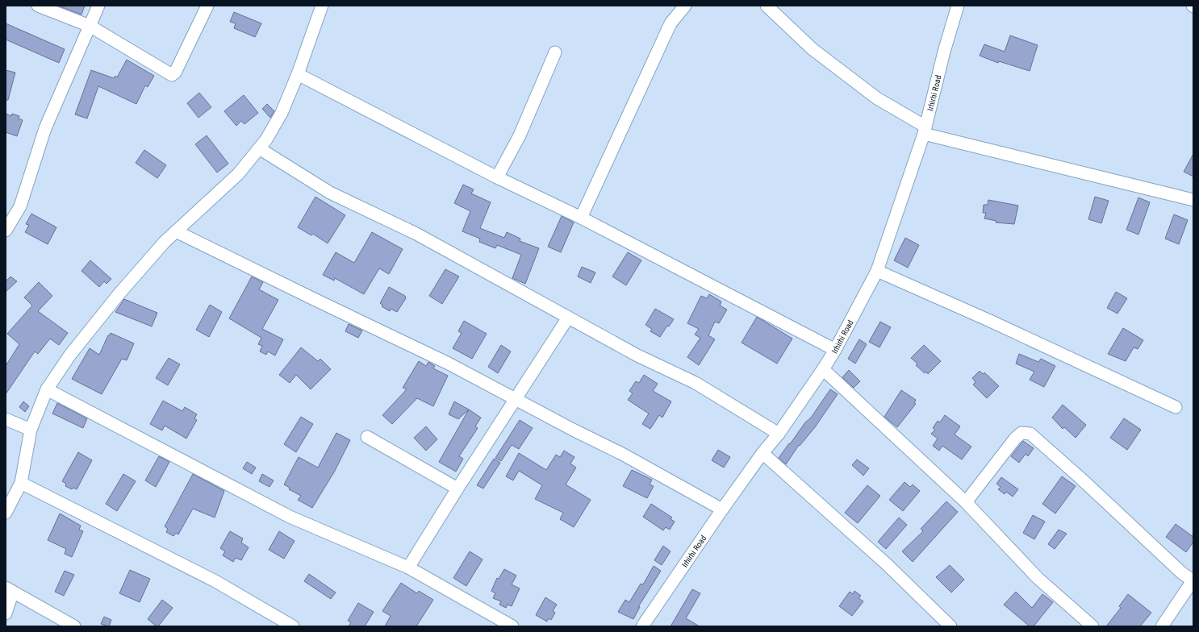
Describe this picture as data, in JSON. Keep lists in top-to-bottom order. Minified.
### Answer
{"streets":{"street":["Irhirhi Road"]}}
